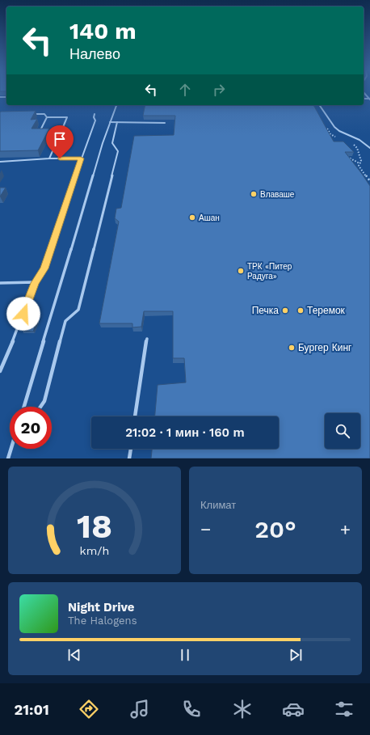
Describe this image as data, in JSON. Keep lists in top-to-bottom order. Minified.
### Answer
{"places":["Влаваше","Ашан","ТРК «Питер Радуга»","Печка","Теремок","Бургер Кинг"],"page":{"turn":["140 m","Налево"],"limit":"20","trip":"21:02 · 1 мин · 160 m","tile":"Климат","heat":["−","20°","+"],"song":["Night Drive","The Halogens"],"tabs":"21:01","gauge":["18","km/h"]}}
